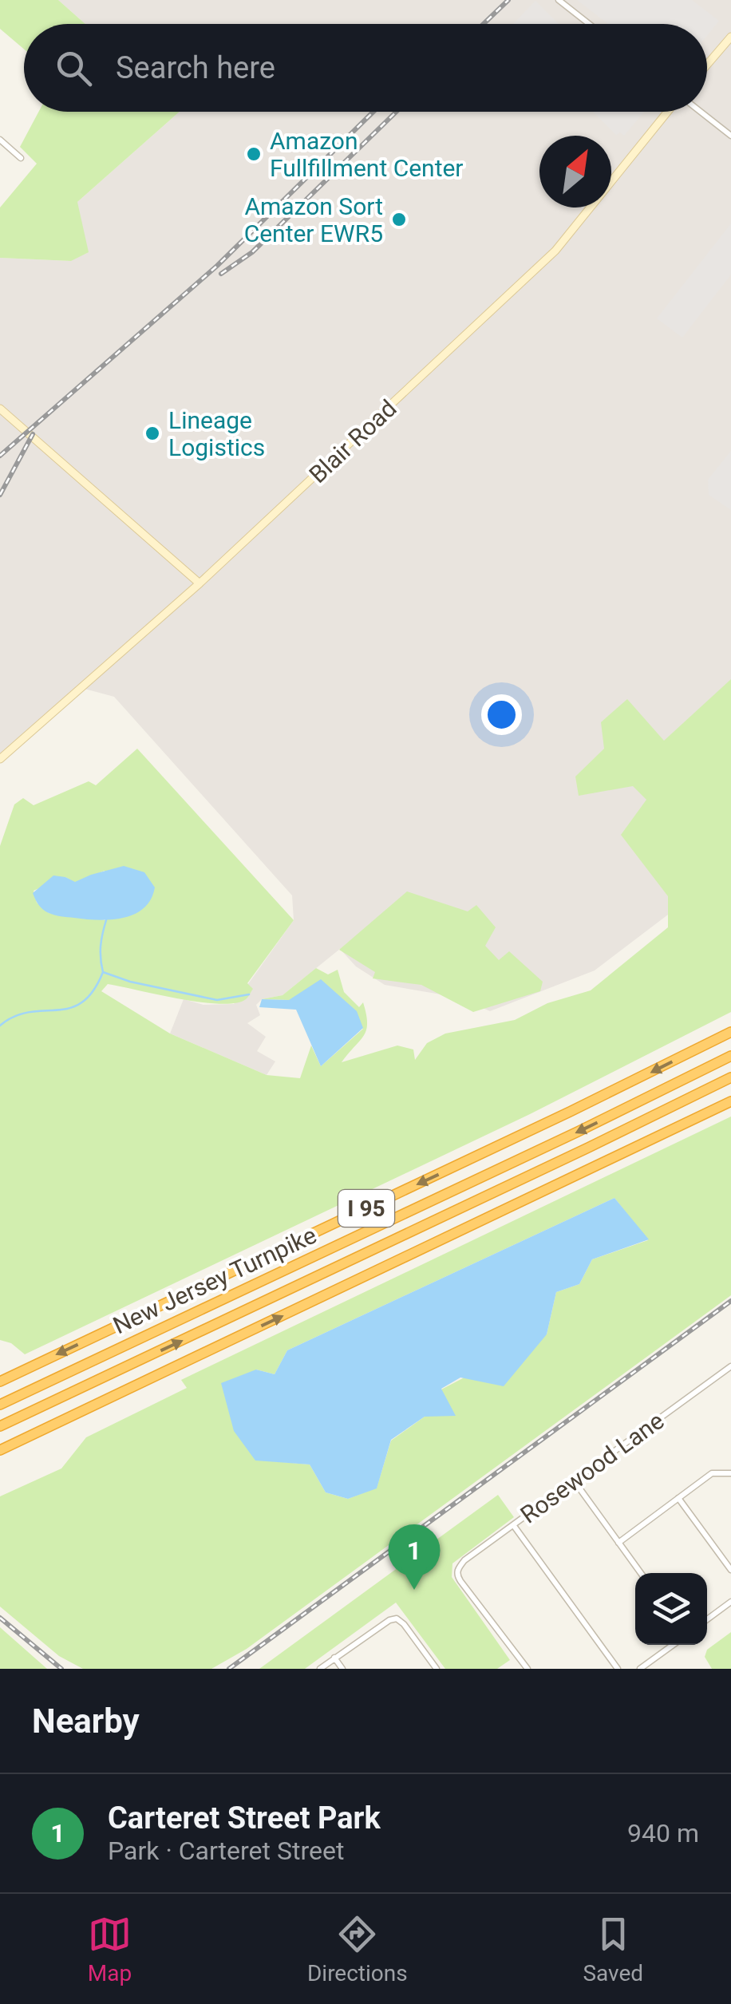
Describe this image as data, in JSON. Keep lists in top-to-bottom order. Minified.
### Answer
{"streets":{"highway":["I 95","New Jersey Turnpike"],"street":["Blair Road","Rosewood Lane"]},"places":["Amazon Fullfillment Center","Amazon Sort Center EWR5","Lineage Logistics"],"north":"top right","page":{"search":"Search here","pins":"1","heading":"Nearby","list":[{"mark":"1","name":"Carteret Street Park","note":"Park · Carteret Street","value":"940 m"}],"nav":["Map","Directions","Saved"]}}
